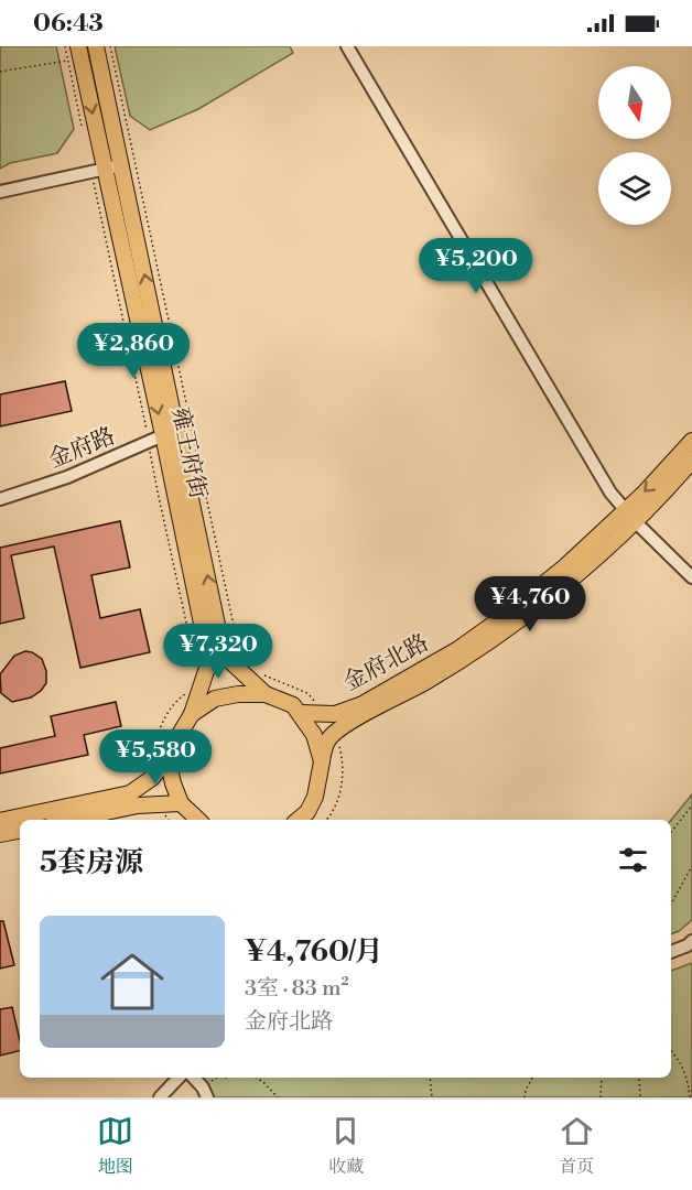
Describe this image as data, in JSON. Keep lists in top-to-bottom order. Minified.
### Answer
{"streets":{"main road":["雍王府街","金府北路"],"street":["金府路"]},"crossings":[["金府路","雍王府街"]],"north":"bottom","page":{"status":"06:43","price":["¥5,200","¥2,860","¥4,760","¥7,320","¥5,580"],"heading":"5套房源","list":[{"name":"¥4,760/月","note":"3室 · 83 m² · 金府北路"}],"tabs":["地图","收藏","首页"]}}
